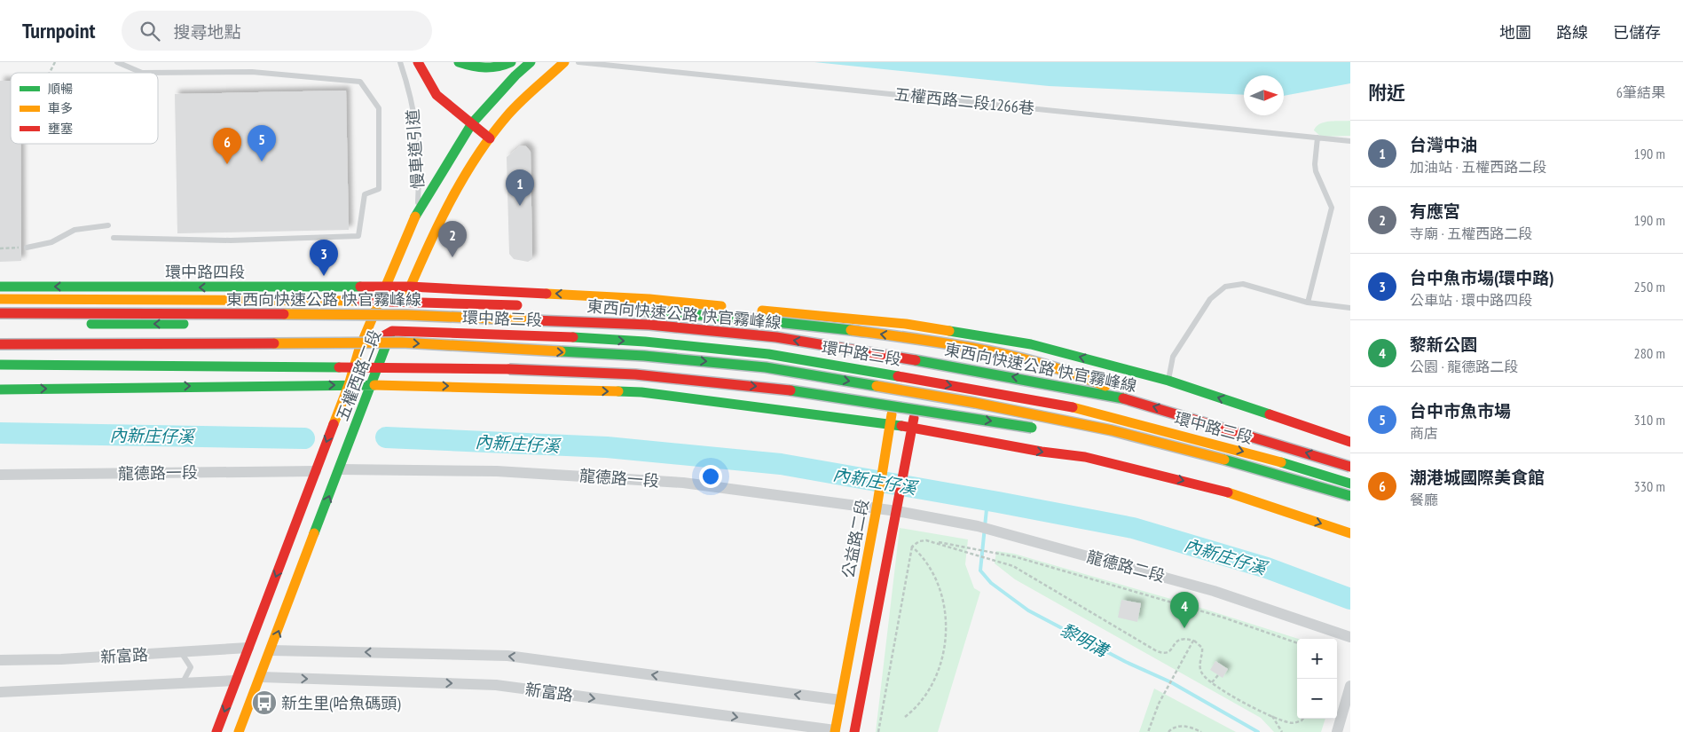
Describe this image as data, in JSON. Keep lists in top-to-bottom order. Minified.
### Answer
{"streets":{"main road":["環中路四段","東西向快速公路 快官霧峰線","環中路三段","五權西路二段","公益路二段"],"street":["龍德路一段","龍德路二段","新富路"],"lane":["五權西路二段1266巷","慢車道引道"]},"crossings":[["慢車道引道","五權西路二段"],["環中路四段","環中路三段"],["環中路四段","五權西路二段"],["環中路三段","五權西路二段"],["環中路三段","公益路二段"],["五權西路二段","龍德路一段"],["五權西路二段","新富路"],["龍德路一段","公益路二段"],["龍德路一段","龍德路二段"],["公益路二段","新富路"]],"water":["內新庄仔溪","黎明溝"],"places":{"bus stop":["新生里(哈魚碼頭)"]},"legend":["順暢","車多","壅塞"],"north":"right","page":{"header":"Turnpoint","search":"搜尋地點","nav":["地圖","路線","已儲存"],"heading":["附近","6筆結果"],"list":[{"mark":"1","name":"台灣中油","note":"加油站 · 五權西路二段","value":"190 m"},{"mark":"2","name":"有應宮","note":"寺廟 · 五權西路二段","value":"190 m"},{"mark":"3","name":"台中魚市場(環中路)","note":"公車站 · 環中路四段","value":"250 m"},{"mark":"4","name":"黎新公園","note":"公園 · 龍德路二段","value":"280 m"},{"mark":"5","name":"台中市魚市場","note":"商店","value":"310 m"},{"mark":"6","name":"潮港城國際美食館","note":"餐廳","value":"330 m"}],"pins":["5","6","1","2","3","4"],"map_buttons":["+","−"]}}
